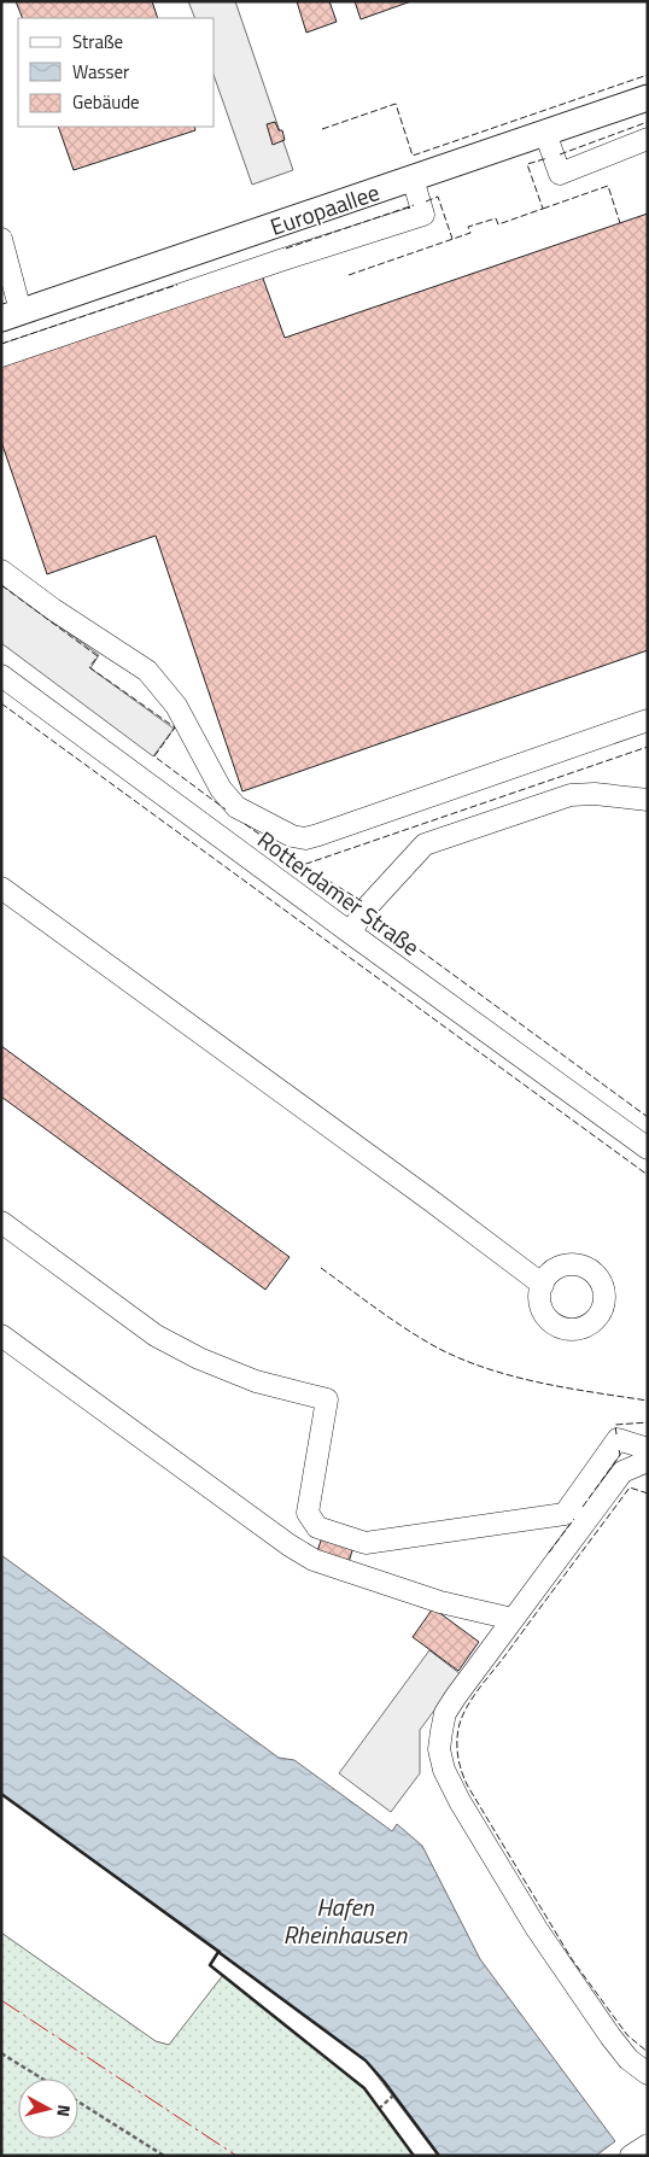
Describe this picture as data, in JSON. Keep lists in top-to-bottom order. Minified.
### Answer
{"streets":{"main road":["Europaallee"],"street":["Rotterdamer Straße"]},"water":["Hafen Rheinhausen"],"legend":["Straße","Wasser","Gebäude"],"north":"right"}
